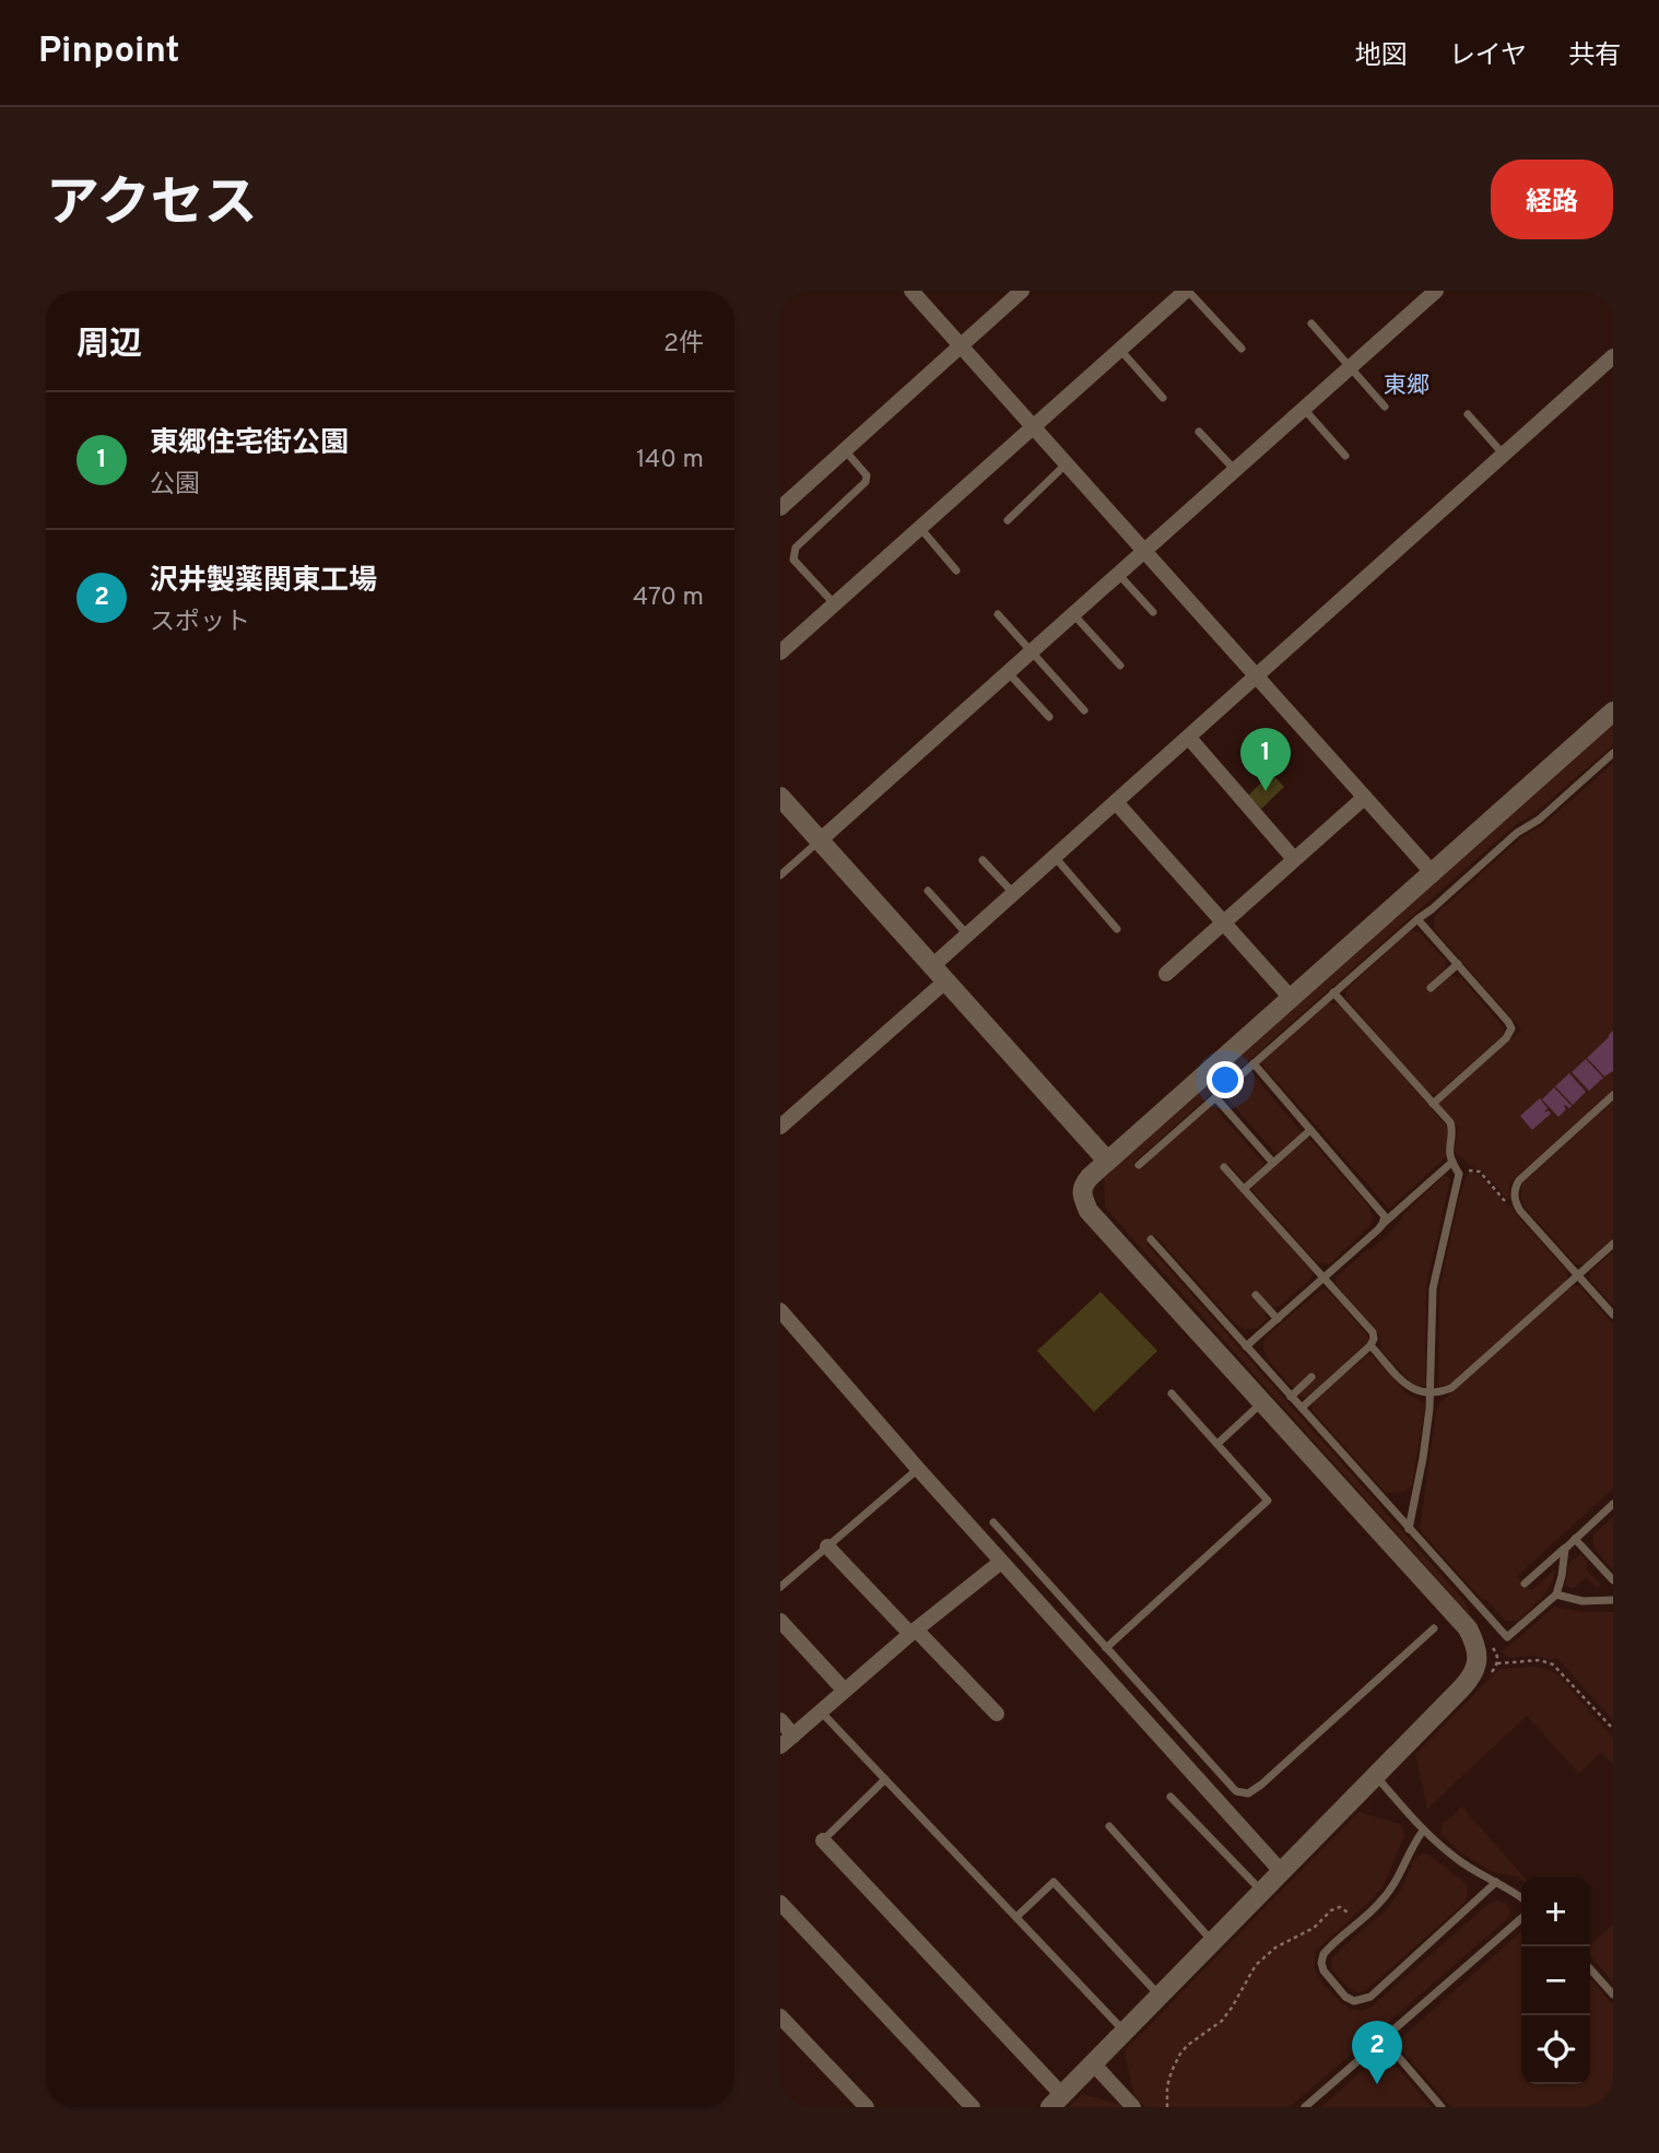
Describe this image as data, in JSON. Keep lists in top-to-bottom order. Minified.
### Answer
{"districts":["東郷"],"page":{"header":"Pinpoint","nav":["地図","レイヤ","共有"],"title":"アクセス","buttons":"経路","heading":["周辺","2件"],"list":[{"mark":"1","name":"東郷住宅街公園","note":"公園","value":"140 m"},{"mark":"2","name":"沢井製薬関東工場","note":"スポット","value":"470 m"}],"pins":["1","2"],"map_buttons":["+","−"]}}
